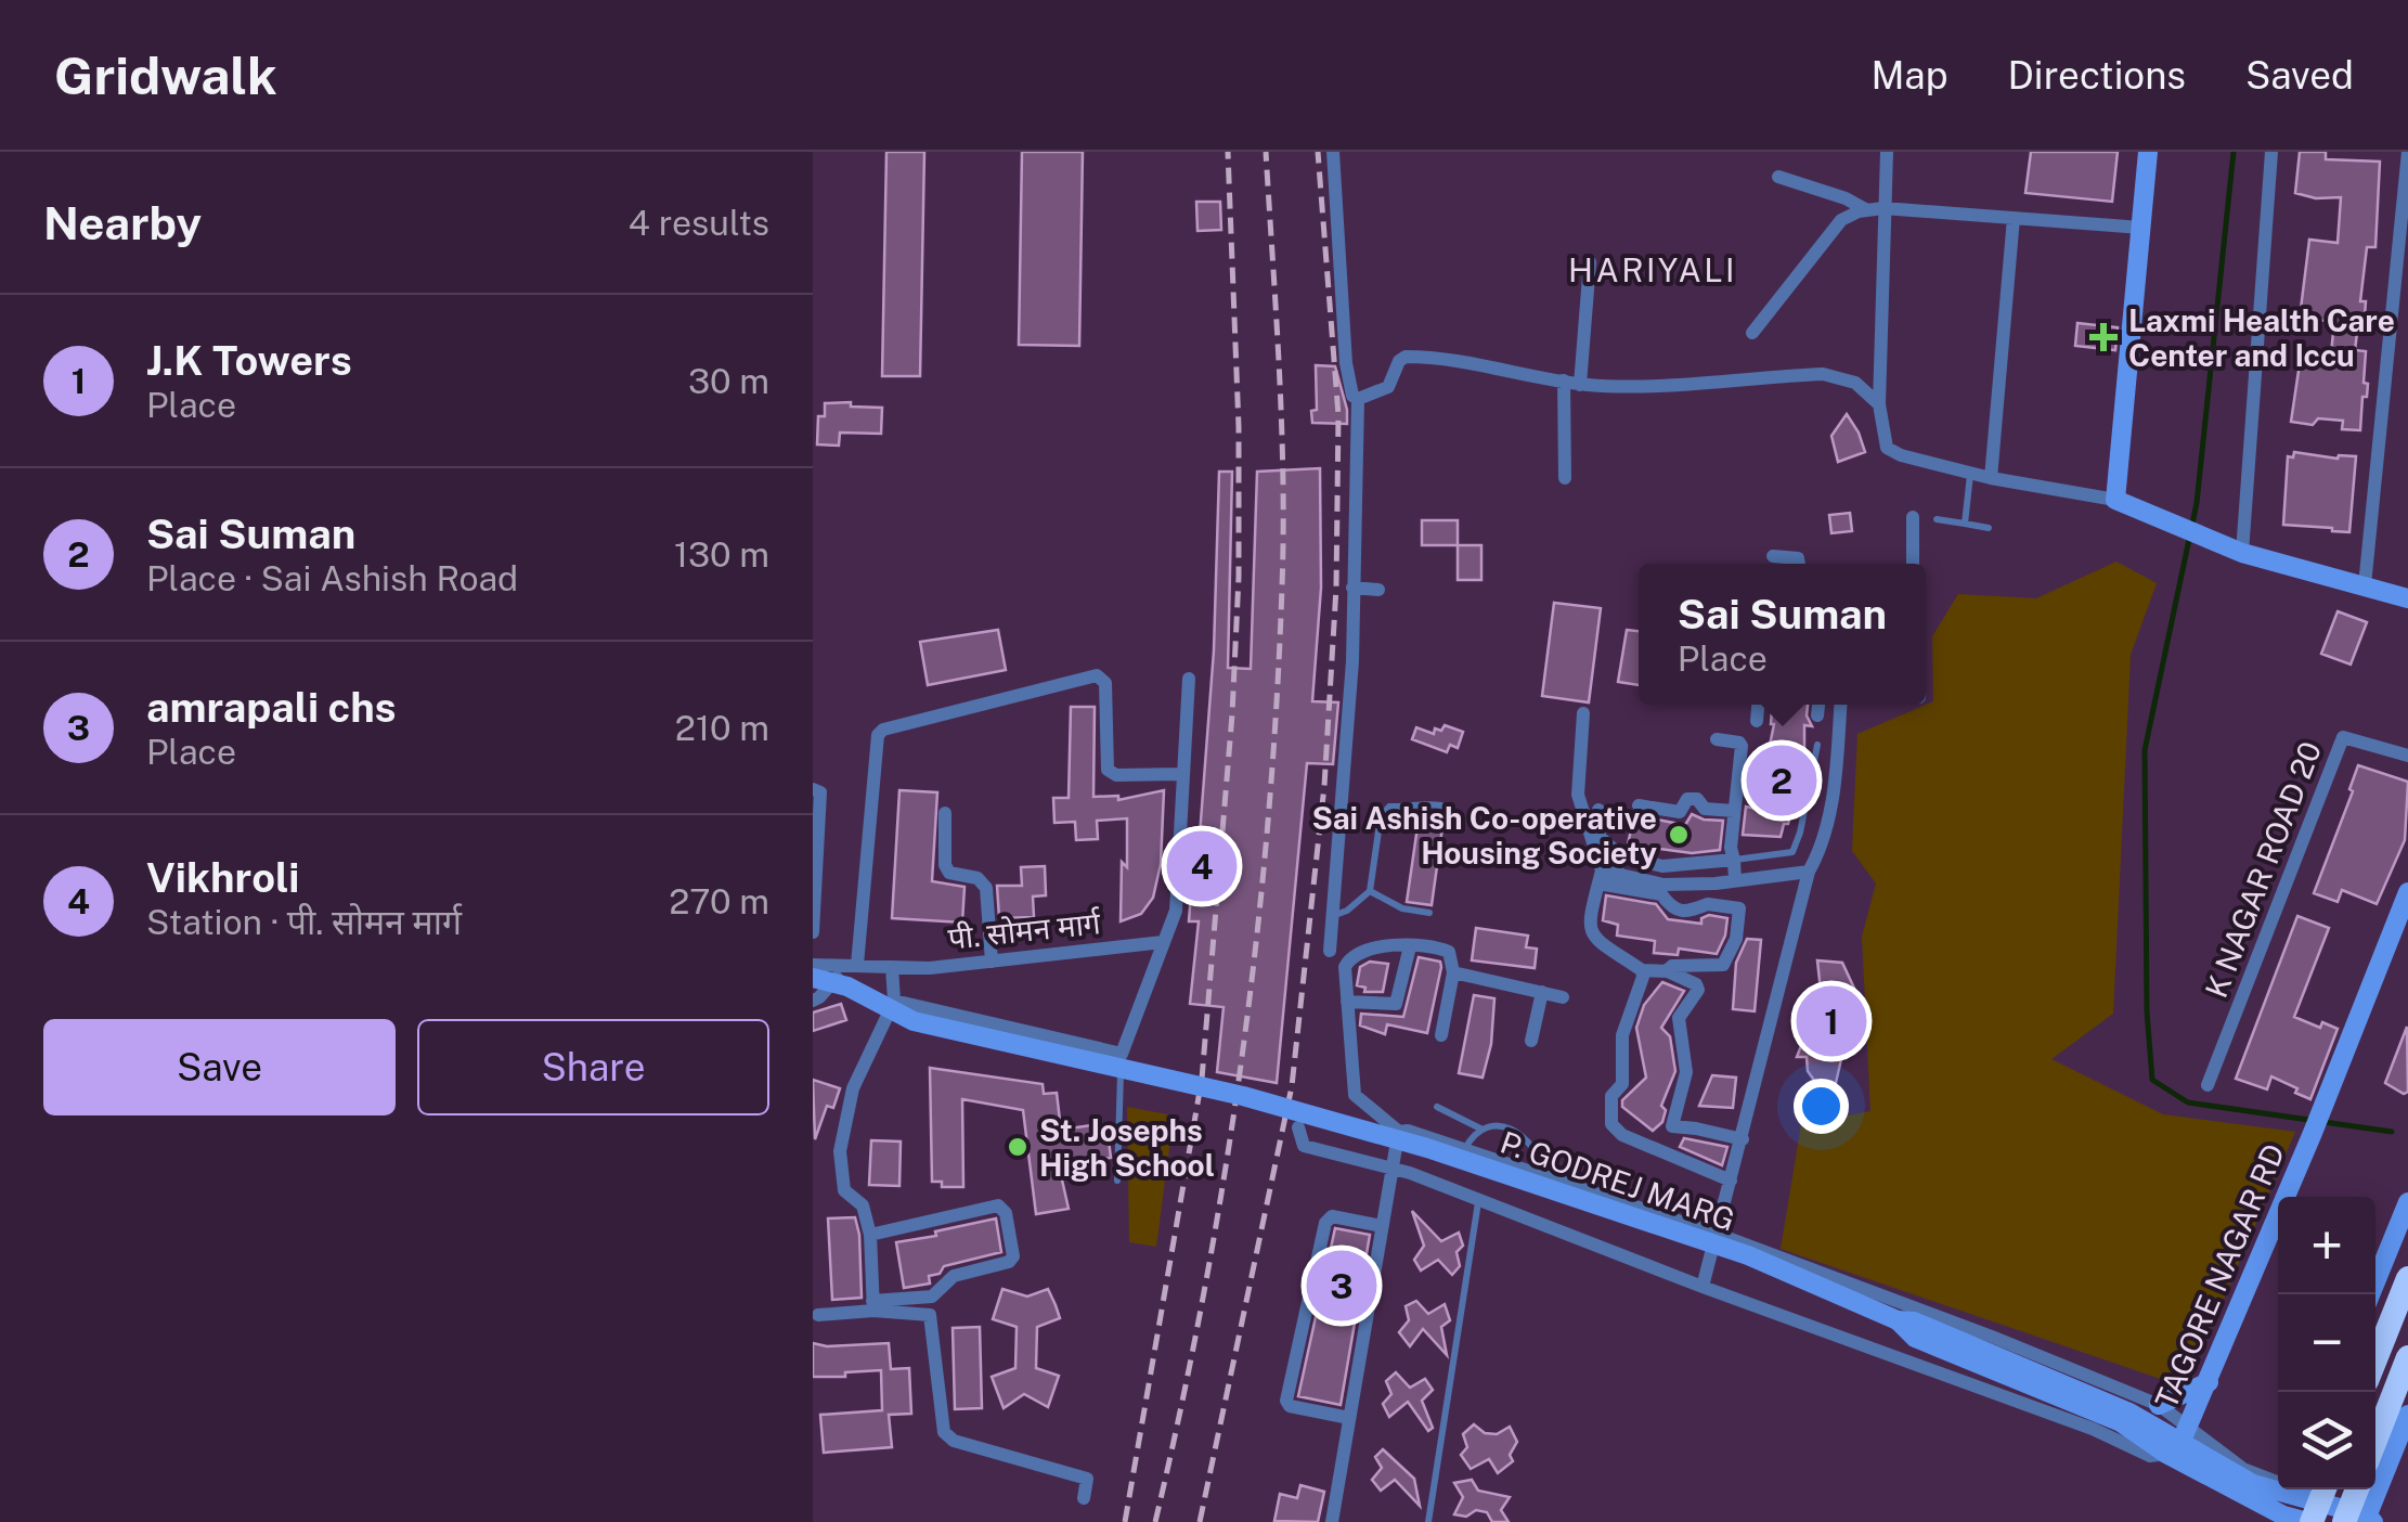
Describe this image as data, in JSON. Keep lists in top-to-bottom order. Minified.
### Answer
{"streets":{"street":["K NAGAR ROAD 20","पी. सोमन मार्ग","P. GODREJ MARG","TAGORE NAGAR RD"]},"crossings":[["P. GODREJ MARG","TAGORE NAGAR RD"]],"districts":["HARIYALI"],"places":{"health":["Laxmi Health Care Center and Iccu"],"other":["Sai Ashish Co-operative Housing Society","St. Josephs High School"]},"page":{"header":"Gridwalk","nav":["Map","Directions","Saved"],"heading":["Nearby","4 results"],"list":[{"mark":"1","name":"J.K Towers","note":"Place","value":"30 m"},{"mark":"2","name":"Sai Suman","note":"Place · Sai Ashish Road","value":"130 m"},{"mark":"3","name":"amrapali chs","note":"Place","value":"210 m"},{"mark":"4","name":"Vikhroli","note":"Station · पी. सोमन मार्ग","value":"270 m"}],"popup":["Sai Suman","Place"],"pins":["2","4","1","3"],"buttons":["Save","Share"],"map_buttons":["+","−"]}}
